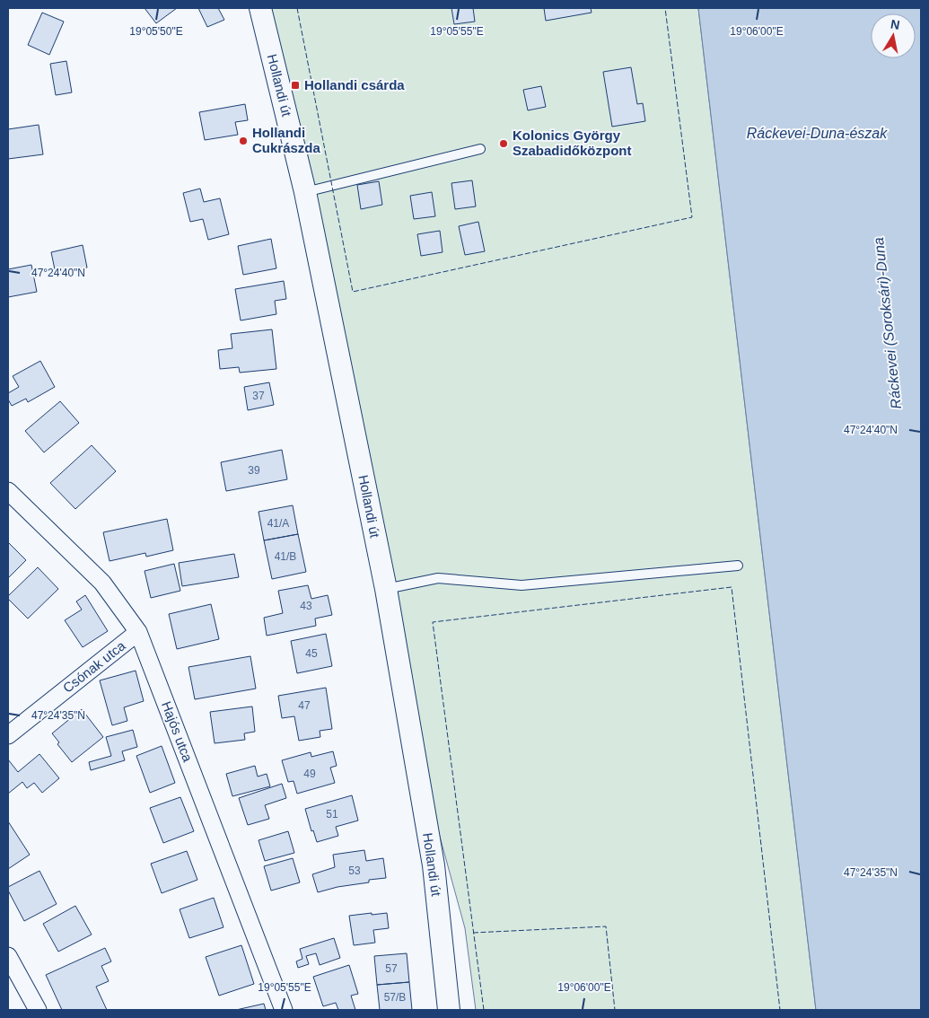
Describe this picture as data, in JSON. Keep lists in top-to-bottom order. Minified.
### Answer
{"streets":{"street":["Hollandi út","Csónak utca","Hajós utca"]},"crossings":[["Csónak utca","Hajós utca"]],"water":["Ráckevei-Duna-észak","Ráckevei (Soroksári)-Duna"],"places":{"transit":["Hollandi csárda"],"other":["Hollandi Cukrászda","Kolonics György Szabadidőközpont"]},"house_numbers":["37","39","41/A","41/B","43","45","47","49","51","53","57","57/B"],"north":"top","coordinates":["19°05'50\"E","19°05'55\"E","19°06'00\"E","47°24'40\"N","47°24'35\"N"]}
